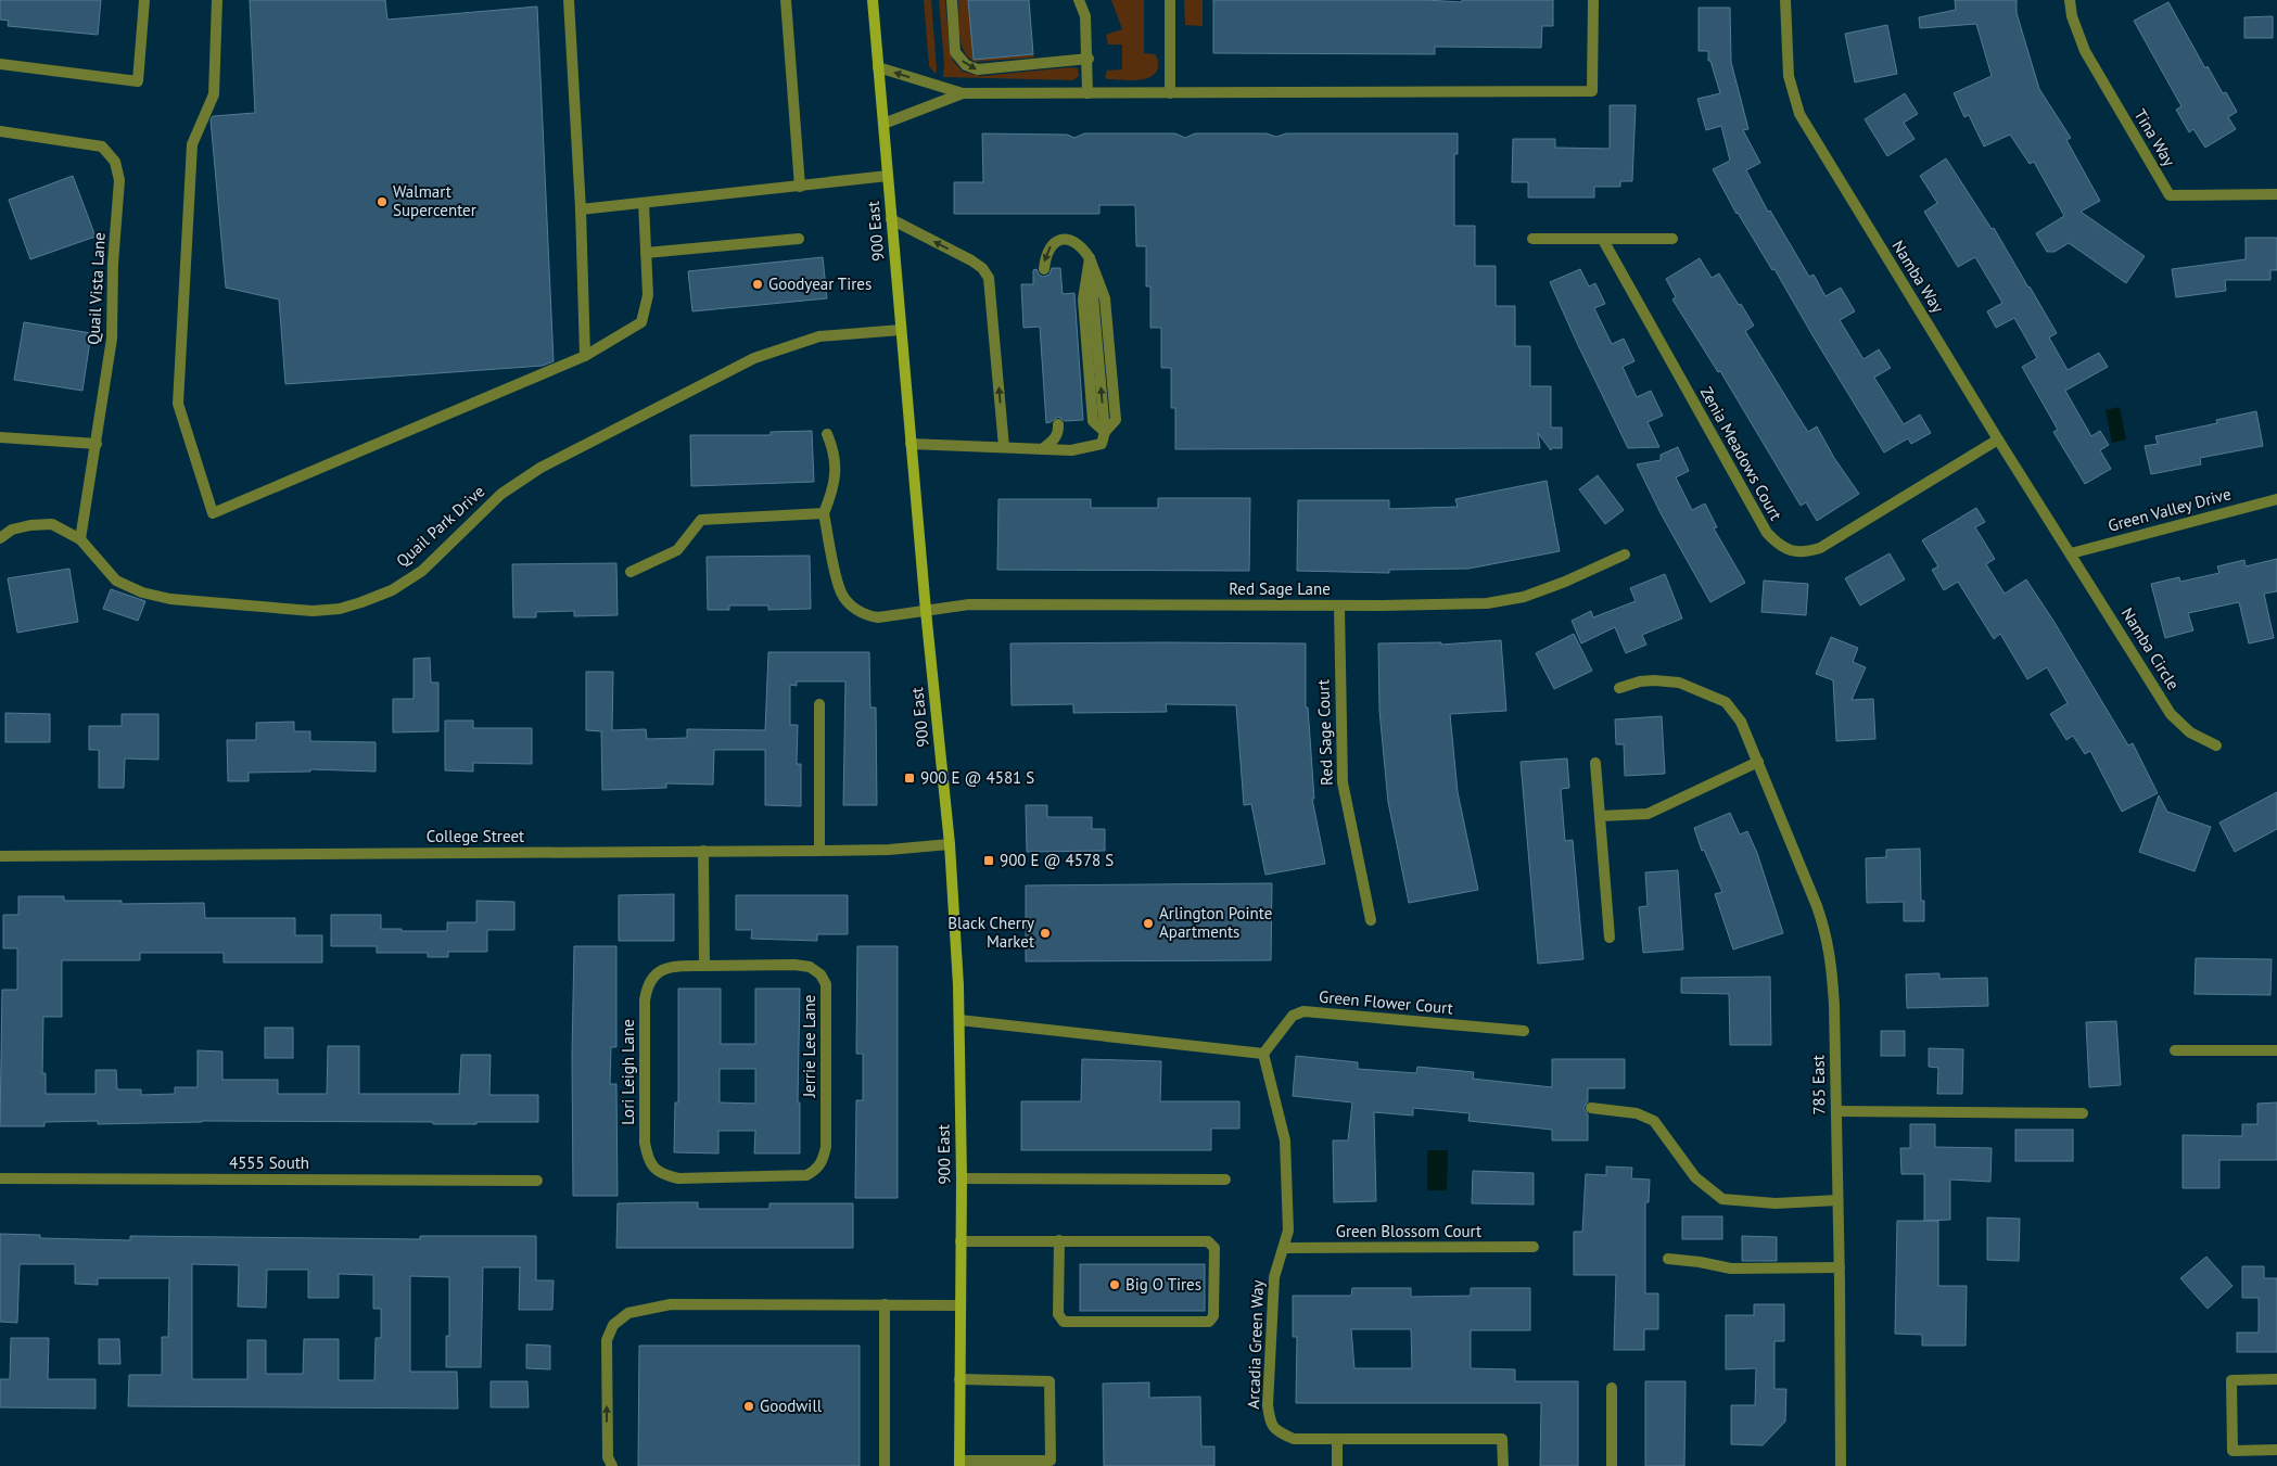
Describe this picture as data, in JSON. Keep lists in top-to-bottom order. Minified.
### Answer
{"streets":{"main road":["900 East"],"street":["Tina Way","Namba Way","Quail Vista Lane","Zenia Meadows Court","Green Valley Drive","Quail Park Drive","Red Sage Lane","Namba Circle","Red Sage Court","College Street","Green Flower Court","Jerrie Lee Lane","Lori Leigh Lane","785 East","4555 South","Green Blossom Court","Arcadia Green Way"]},"crossings":[["900 East","Quail Park Drive"],["900 East","Red Sage Lane"],["900 East","College Street"],["Namba Way","Zenia Meadows Court"],["Namba Way","Green Valley Drive"],["Namba Way","Namba Circle"],["Quail Vista Lane","Quail Park Drive"],["Green Valley Drive","Namba Circle"],["Red Sage Lane","Red Sage Court"],["Green Flower Court","Arcadia Green Way"],["Jerrie Lee Lane","Lori Leigh Lane"],["Green Blossom Court","Arcadia Green Way"]],"places":{"other":["Walmart Supercenter","Goodyear Tires","Arlington Pointe Apartments","Black Cherry Market","Big O Tires","Goodwill"],"transit":["900 E @ 4581 S","900 E @ 4578 S"]}}
